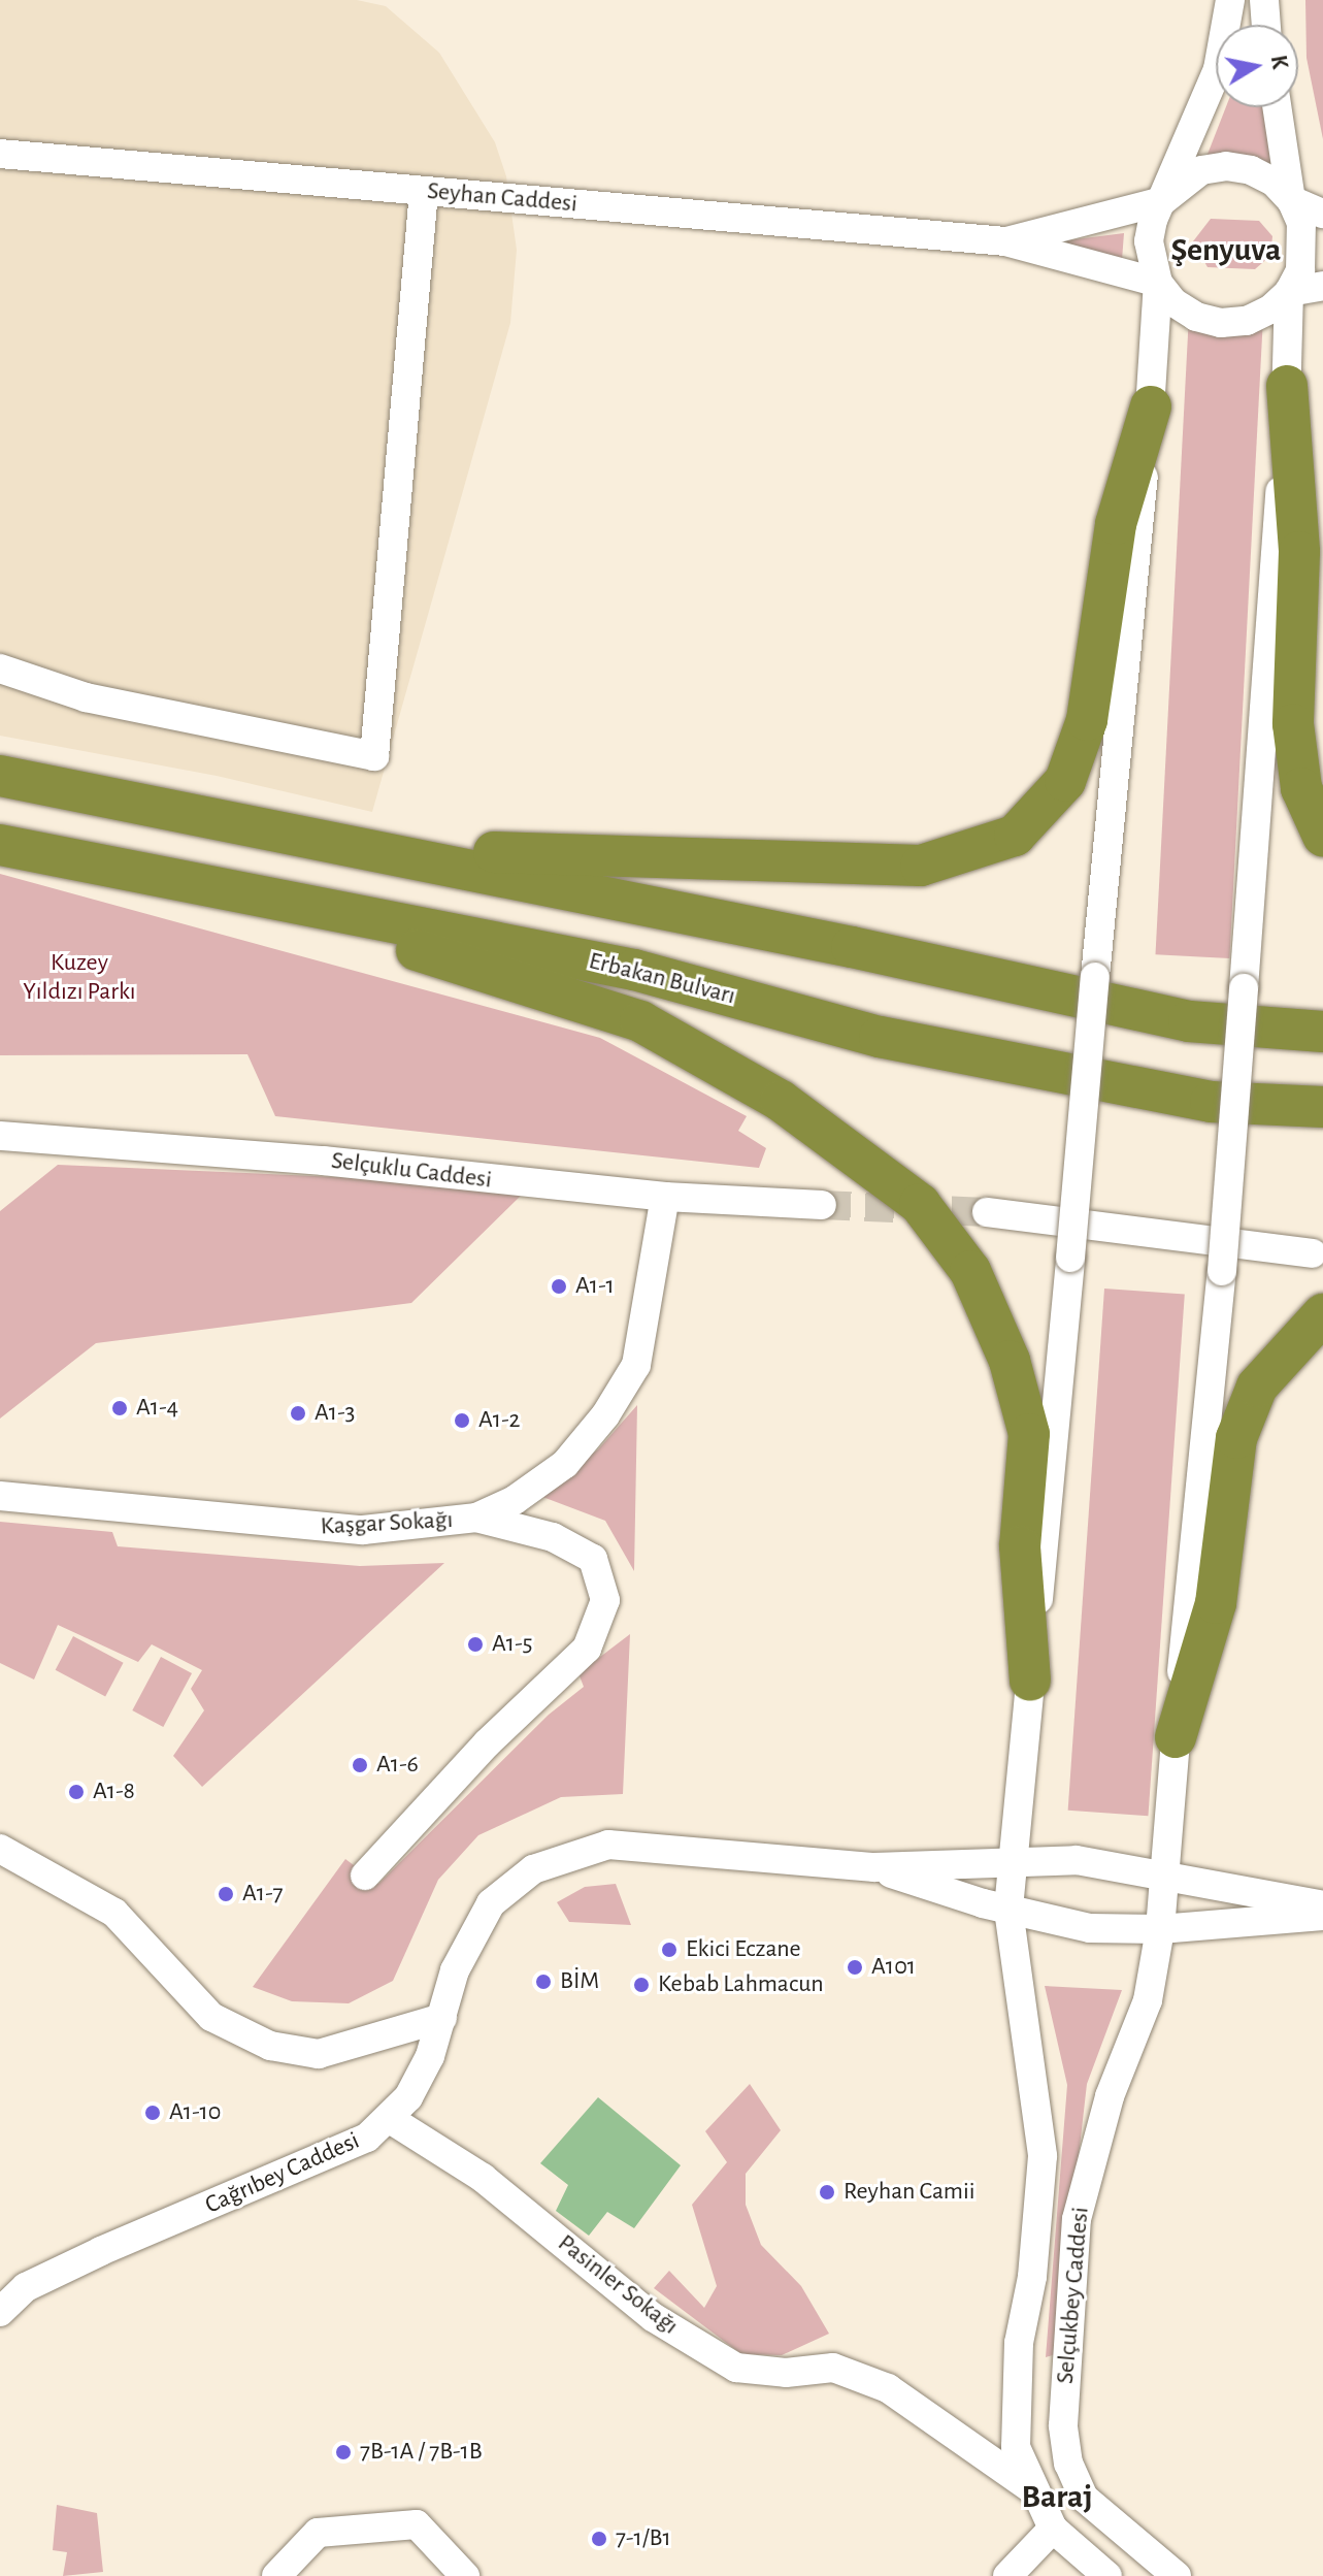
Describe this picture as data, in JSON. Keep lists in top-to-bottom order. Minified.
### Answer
{"streets":{"highway":["Erbakan Bulvarı"],"street":["Seyhan Caddesi","Selçuklu Caddesi","Kaşgar Sokağı","Cağrıbey Caddesi","Pasinler Sokağı","Selçukbey Caddesi"]},"crossings":[["Selçuklu Caddesi","Kaşgar Sokağı"],["Cağrıbey Caddesi","Pasinler Sokağı"],["Cağrıbey Caddesi","Selçukbey Caddesi"],["Pasinler Sokağı","Selçukbey Caddesi"]],"districts":["Şenyuva","Baraj"],"parks":["Kuzey Yıldızı Parkı"],"places":["A1-1","A1-4","A1-3","A1-2","A1-5","A1-6","A1-8","A1-7","Ekici Eczane","A101","BİM","Kebab Lahmacun","A1-10","Reyhan Camii","7B-1A / 7B-1B","7-1/B1"],"north":"right"}
